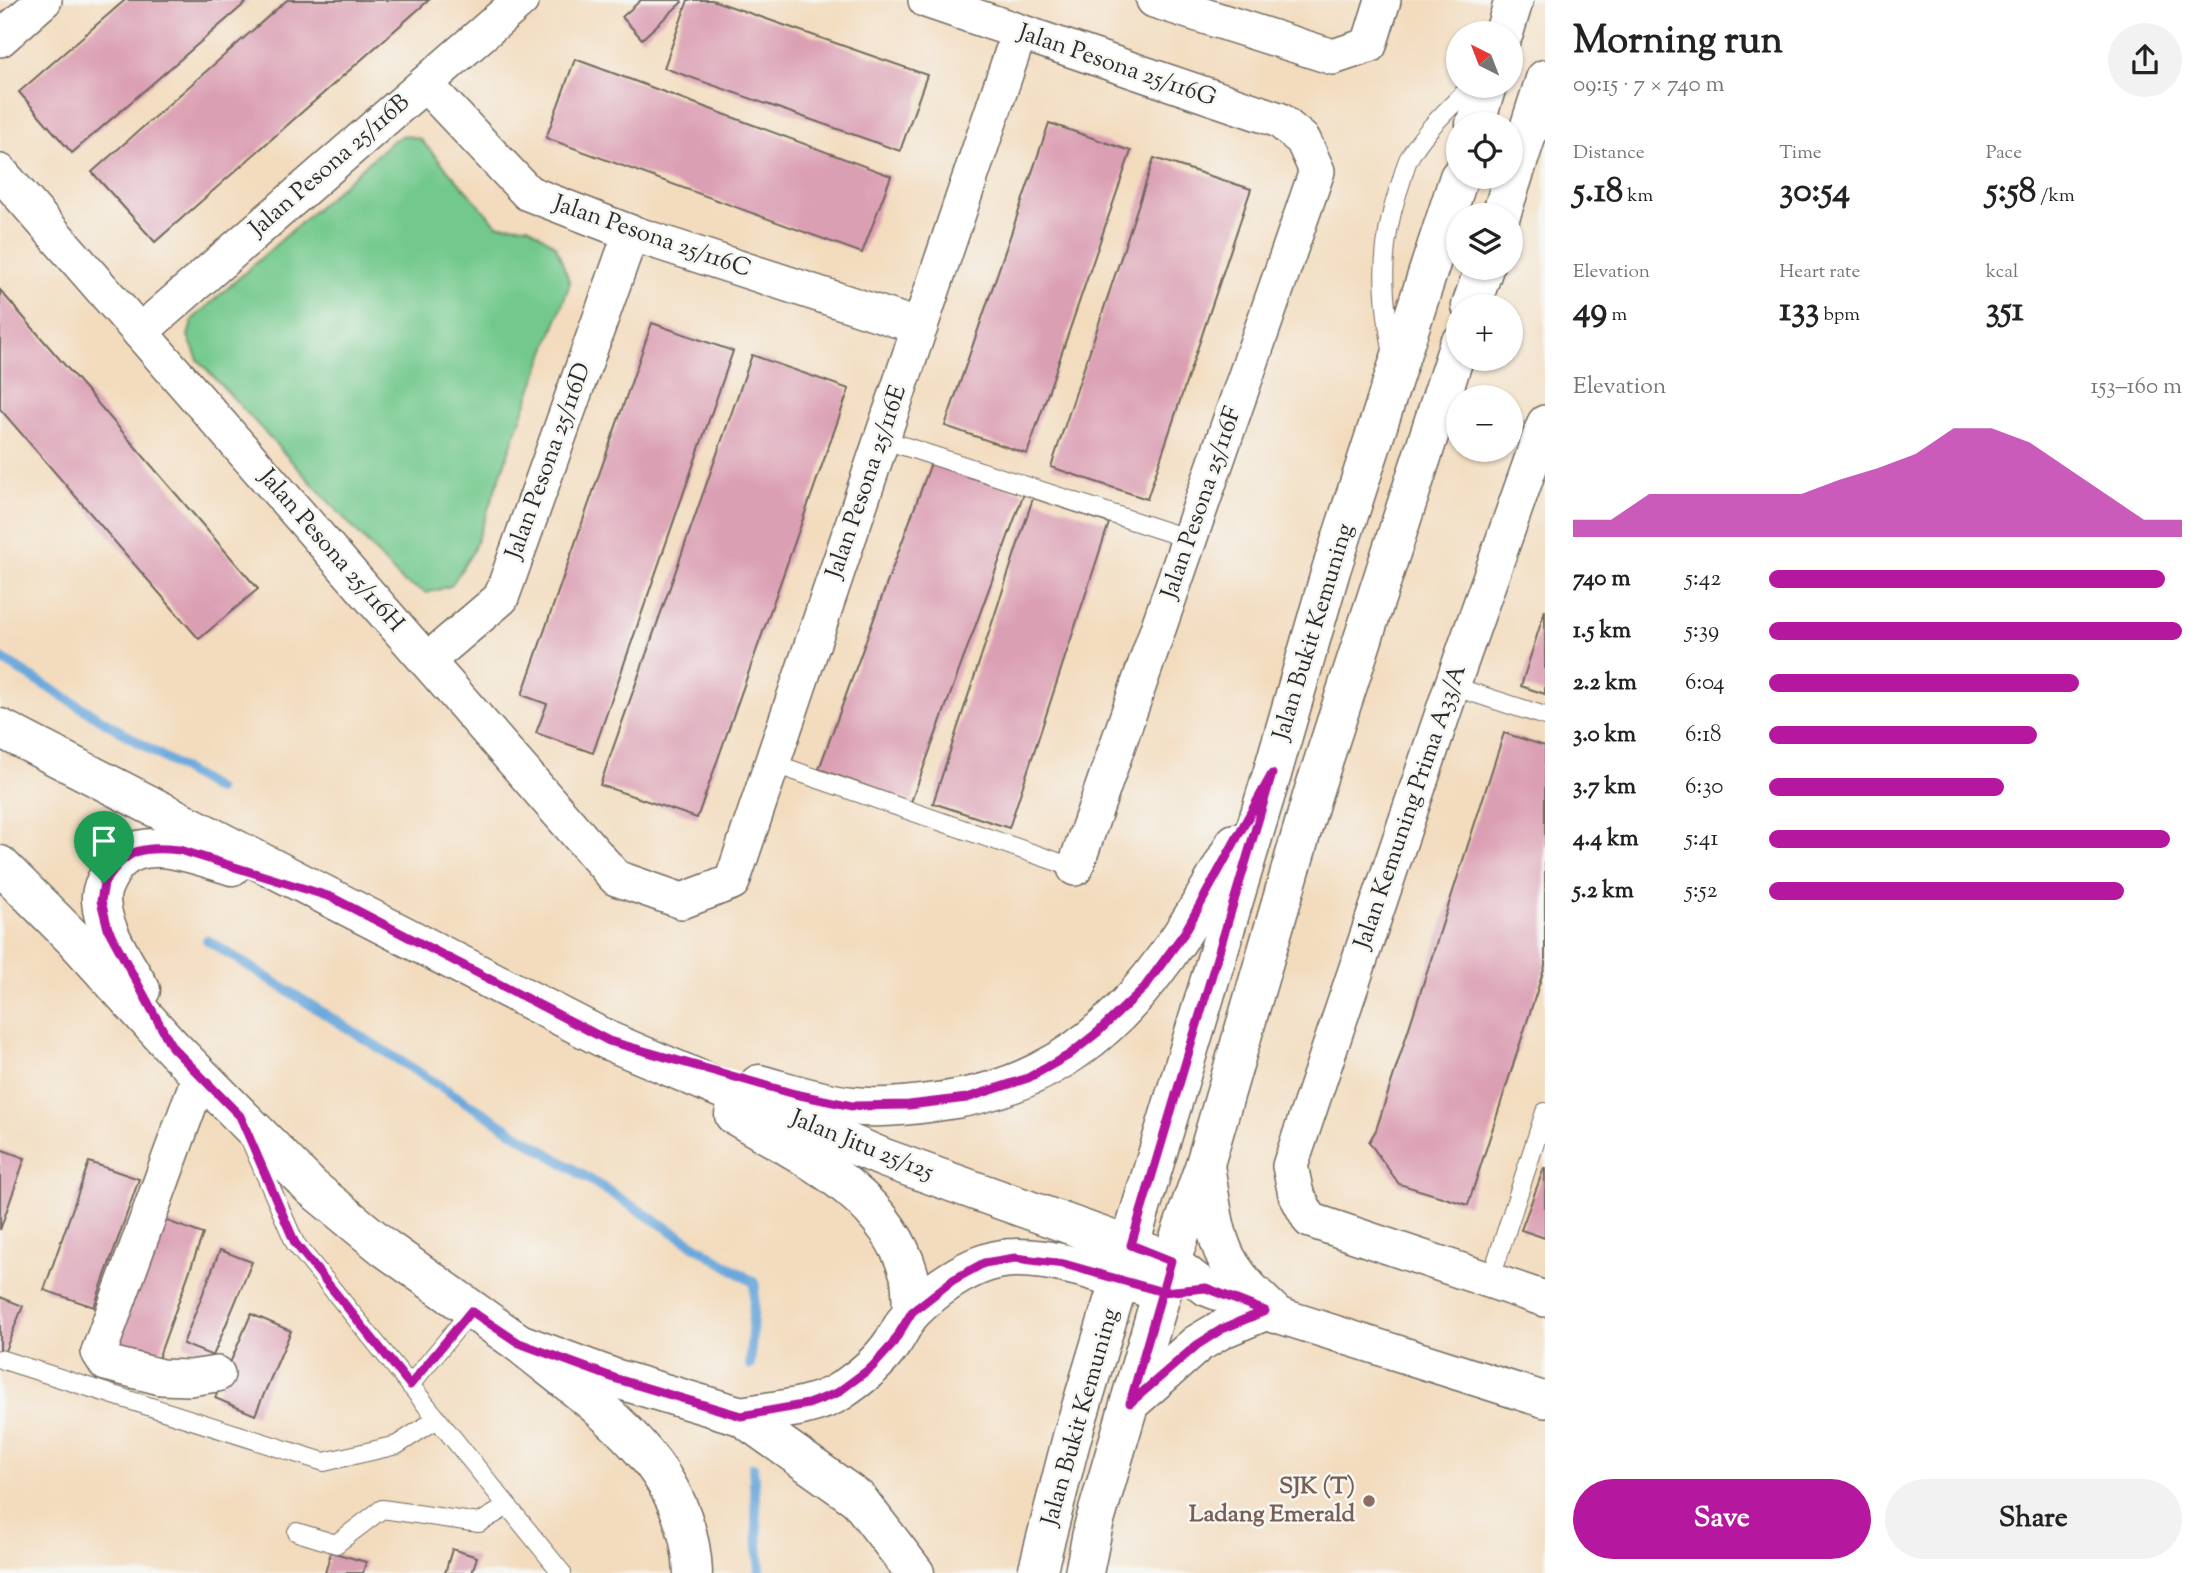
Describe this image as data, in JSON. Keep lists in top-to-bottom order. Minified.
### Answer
{"streets":{"main road":["Jalan Bukit Kemuning","Jalan Jitu 25/125"],"street":["Jalan Pesona 25/116G","Jalan Pesona 25/116B","Jalan Pesona 25/116C","Jalan Pesona 25/116D","Jalan Pesona 25/116E","Jalan Pesona 25/116F","Jalan Pesona 25/116H","Jalan Kemuning Prima A33/A"]},"crossings":[["Jalan Pesona 25/116G","Jalan Pesona 25/116E"],["Jalan Pesona 25/116G","Jalan Pesona 25/116F"],["Jalan Pesona 25/116B","Jalan Pesona 25/116C"],["Jalan Pesona 25/116B","Jalan Pesona 25/116H"],["Jalan Pesona 25/116C","Jalan Pesona 25/116D"],["Jalan Pesona 25/116C","Jalan Pesona 25/116E"],["Jalan Pesona 25/116D","Jalan Pesona 25/116H"],["Jalan Pesona 25/116E","Jalan Pesona 25/116H"],["Jalan Bukit Kemuning","Jalan Jitu 25/125"]],"places":["SJK (T) Ladang Emerald"],"north":"top left","page":{"heading":["Morning run","09:15 · 7 × 740 m"],"map_buttons":["+","−"],"stats":[["Distance","5.18 km"],["Time","30:54"],["Pace","5:58 /km"],["Elevation","49 m"],["Heart rate","133 bpm"],["kcal","351"]],"chart":["Elevation","153–160 m"],"list":[{"name":"740 m","note":"5:42"},{"name":"1.5 km","note":"5:39"},{"name":"2.2 km","note":"6:04"},{"name":"3.0 km","note":"6:18"},{"name":"3.7 km","note":"6:30"},{"name":"4.4 km","note":"5:41"},{"name":"5.2 km","note":"5:52"}],"buttons":["Save","Share"]}}
